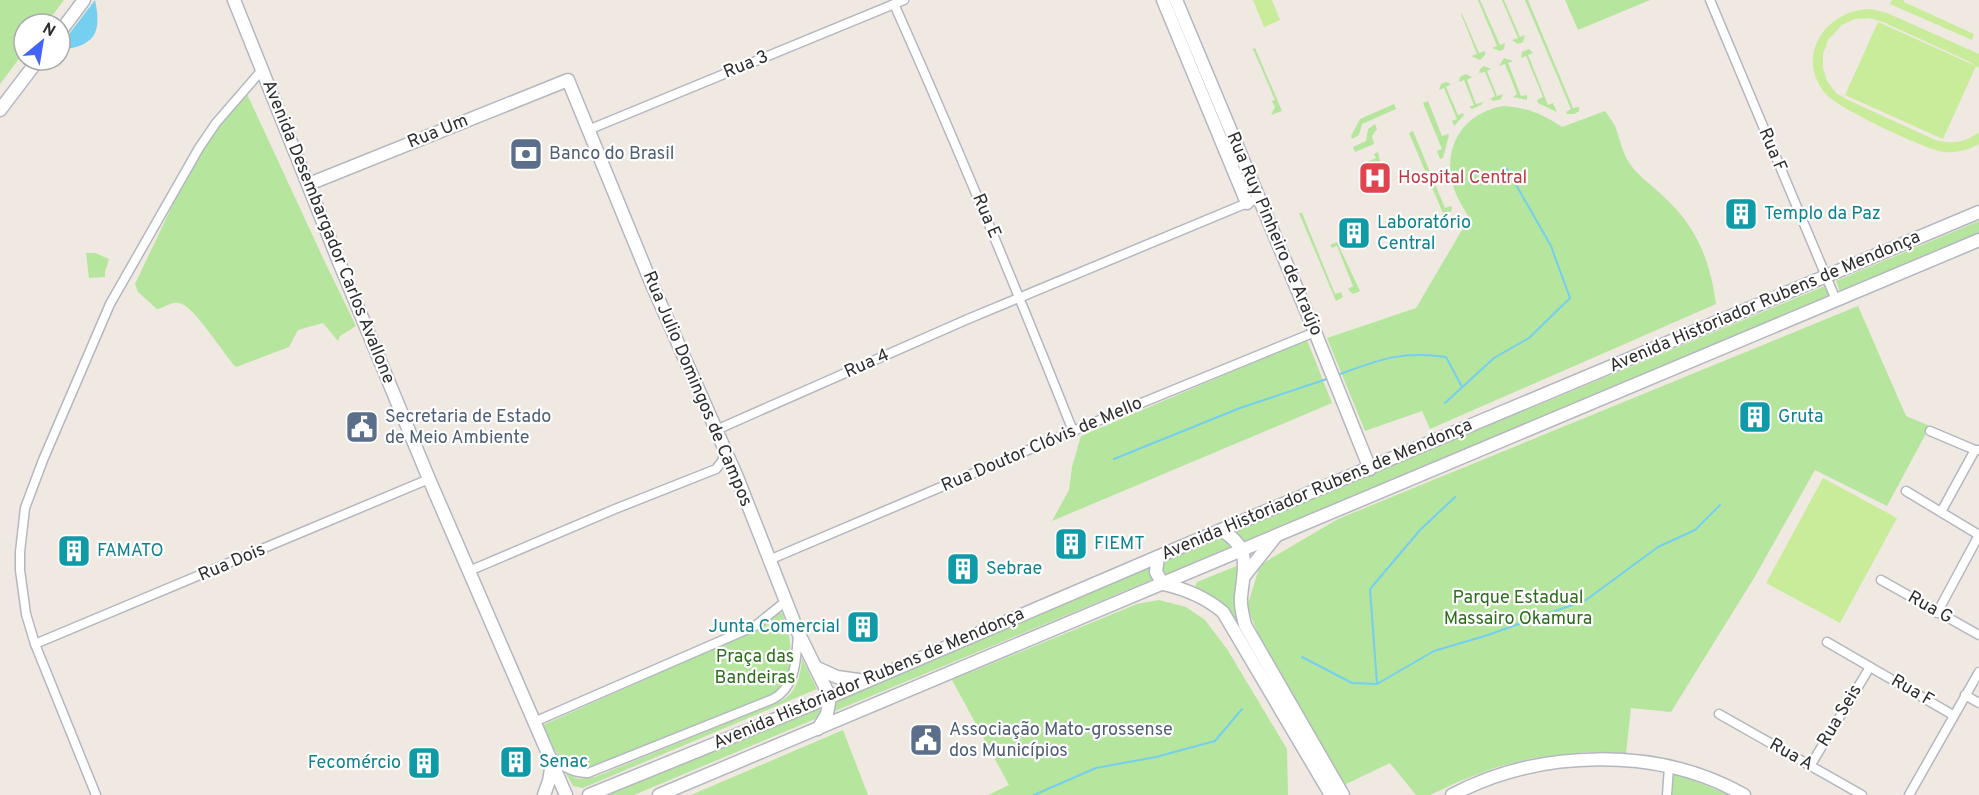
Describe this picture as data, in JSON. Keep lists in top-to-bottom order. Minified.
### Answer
{"streets":{"main road":["Rua Um","Avenida Desembargador Carlos Avallone","Rua Ruy Pinheiro de Araújo","Avenida Historiador Rubens de Mendonça","Rua Julio Domingos de Campos"],"street":["Rua 3","Rua F","Rua E","Rua 4","Rua Doutor Clóvis de Mello","Rua Dois","Rua G","Rua Seis","Rua A"]},"crossings":[["Rua 3","Rua E"],["Rua 3","Rua Julio Domingos de Campos"],["Rua Um","Avenida Desembargador Carlos Avallone"],["Rua Um","Rua Julio Domingos de Campos"],["Rua F","Avenida Historiador Rubens de Mendonça"],["Rua F","Rua Seis"],["Rua E","Rua 4"],["Rua E","Rua Doutor Clóvis de Mello"],["Avenida Desembargador Carlos Avallone","Rua Dois"],["Rua Ruy Pinheiro de Araújo","Avenida Historiador Rubens de Mendonça"],["Rua Ruy Pinheiro de Araújo","Rua 4"],["Rua Ruy Pinheiro de Araújo","Rua Doutor Clóvis de Mello"],["Avenida Historiador Rubens de Mendonça","Rua Julio Domingos de Campos"],["Rua 4","Rua Julio Domingos de Campos"],["Rua Julio Domingos de Campos","Rua Doutor Clóvis de Mello"],["Rua Seis","Rua A"]],"parks":["Parque Estadual Massairo Okamura","Praça das Bandeiras"],"places":{"bank":["Banco do Brasil"],"hospital":["Hospital Central"],"building":["Templo da Paz","Laboratório Central","Gruta","FIEMT","FAMATO","Sebrae","Junta Comercial","Senac","Fecomércio"],"public building":["Secretaria de Estado de Meio Ambiente","Associação Mato-grossense dos Municípios"]},"north":"top right"}
